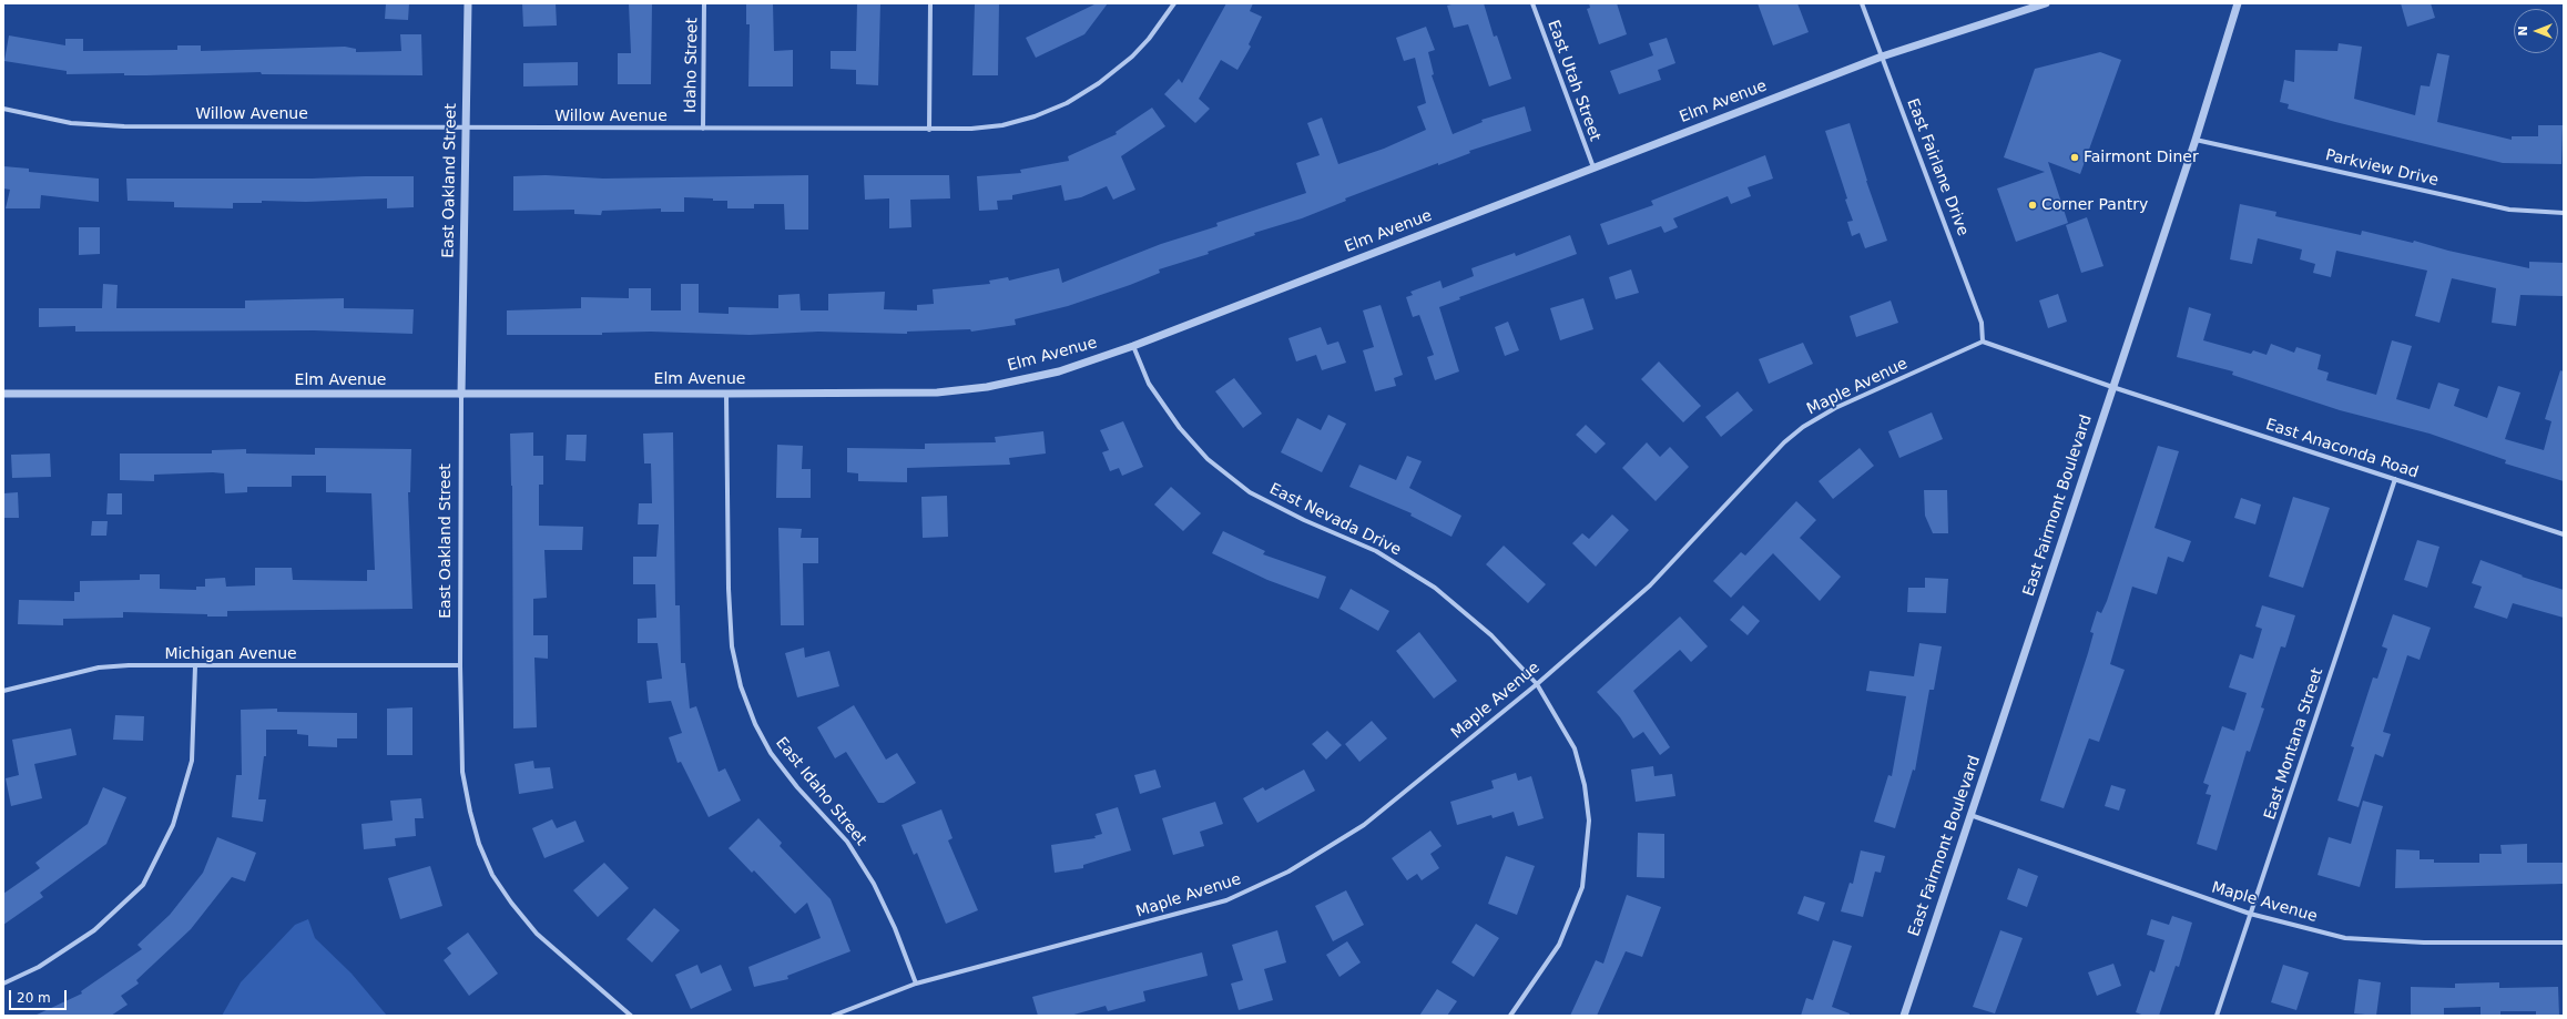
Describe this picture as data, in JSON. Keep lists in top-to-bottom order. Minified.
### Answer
{"streets":{"street":["Idaho Street","East Utah Street","Elm Avenue","Willow Avenue","East Fairlane Drive","Parkview Drive","East Oakland Street","Maple Avenue","East Anaconda Road","East Fairmont Boulevard","East Nevada Drive","Michigan Avenue","East Montana Street","East Idaho Street"]},"crossings":[["Idaho Street","Willow Avenue"],["East Utah Street","Elm Avenue"],["Elm Avenue","East Fairlane Drive"],["Elm Avenue","East Oakland Street"],["Elm Avenue","East Nevada Drive"],["Elm Avenue","East Idaho Street"],["Willow Avenue","East Oakland Street"],["East Fairlane Drive","Maple Avenue"],["Parkview Drive","East Fairmont Boulevard"],["East Oakland Street","Michigan Avenue"],["Maple Avenue","East Fairmont Boulevard"],["Maple Avenue","East Nevada Drive"],["Maple Avenue","East Montana Street"],["Maple Avenue","East Idaho Street"],["East Anaconda Road","East Fairmont Boulevard"],["East Anaconda Road","East Montana Street"]],"places":["Fairmont Diner","Corner Pantry"],"scale_bar":"20 m","north":"left"}
